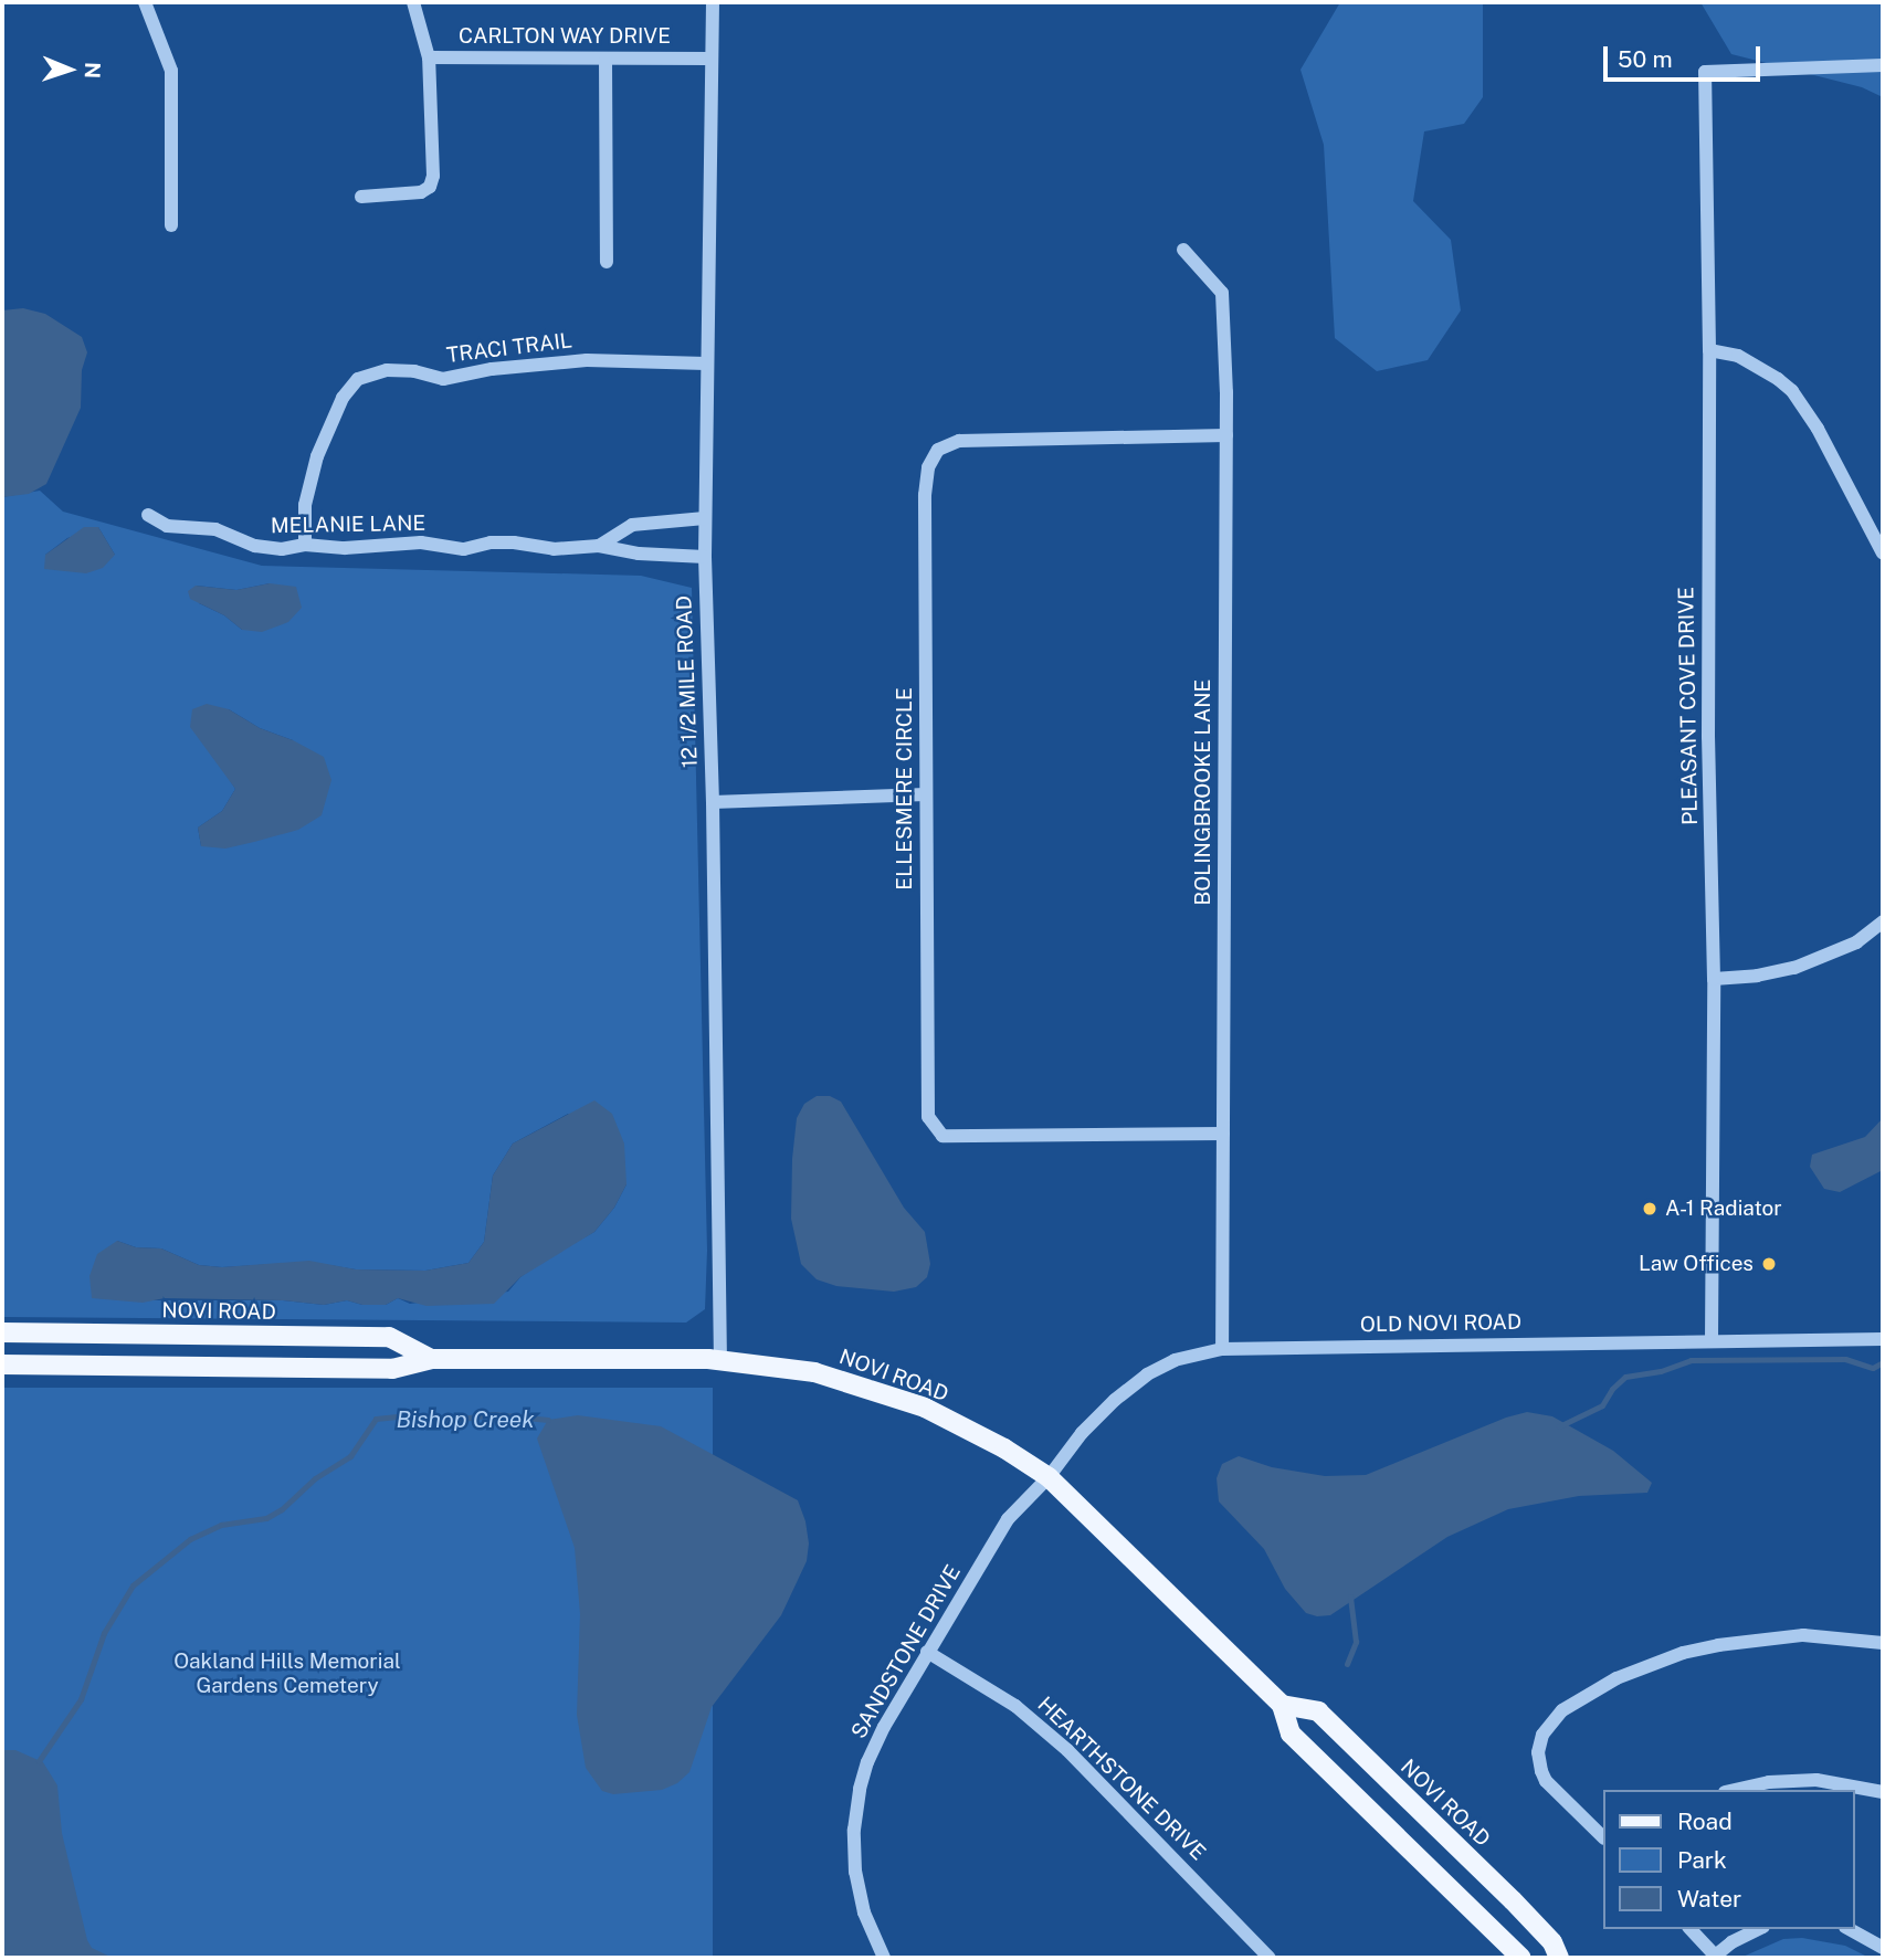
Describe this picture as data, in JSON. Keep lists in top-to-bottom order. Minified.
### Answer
{"streets":{"main road":["NOVI ROAD"],"street":["CARLTON WAY DRIVE","TRACI TRAIL","MELANIE LANE","12 1/2 MILE ROAD","PLEASANT COVE DRIVE","ELLESMERE CIRCLE","BOLINGBROOKE LANE","OLD NOVI ROAD","SANDSTONE DRIVE","HEARTHSTONE DRIVE"]},"crossings":[["CARLTON WAY DRIVE","12 1/2 MILE ROAD"],["TRACI TRAIL","MELANIE LANE"],["TRACI TRAIL","12 1/2 MILE ROAD"],["MELANIE LANE","12 1/2 MILE ROAD"],["12 1/2 MILE ROAD","NOVI ROAD"],["PLEASANT COVE DRIVE","OLD NOVI ROAD"],["ELLESMERE CIRCLE","BOLINGBROOKE LANE"],["BOLINGBROOKE LANE","OLD NOVI ROAD"],["NOVI ROAD","OLD NOVI ROAD"],["NOVI ROAD","SANDSTONE DRIVE"],["OLD NOVI ROAD","SANDSTONE DRIVE"],["SANDSTONE DRIVE","HEARTHSTONE DRIVE"]],"water":["Bishop Creek"],"parks":["Oakland Hills Memorial Gardens Cemetery"],"places":["A-1 Radiator","Law Offices"],"legend":["Road","Park","Water"],"scale_bar":"50 m","north":"right"}
